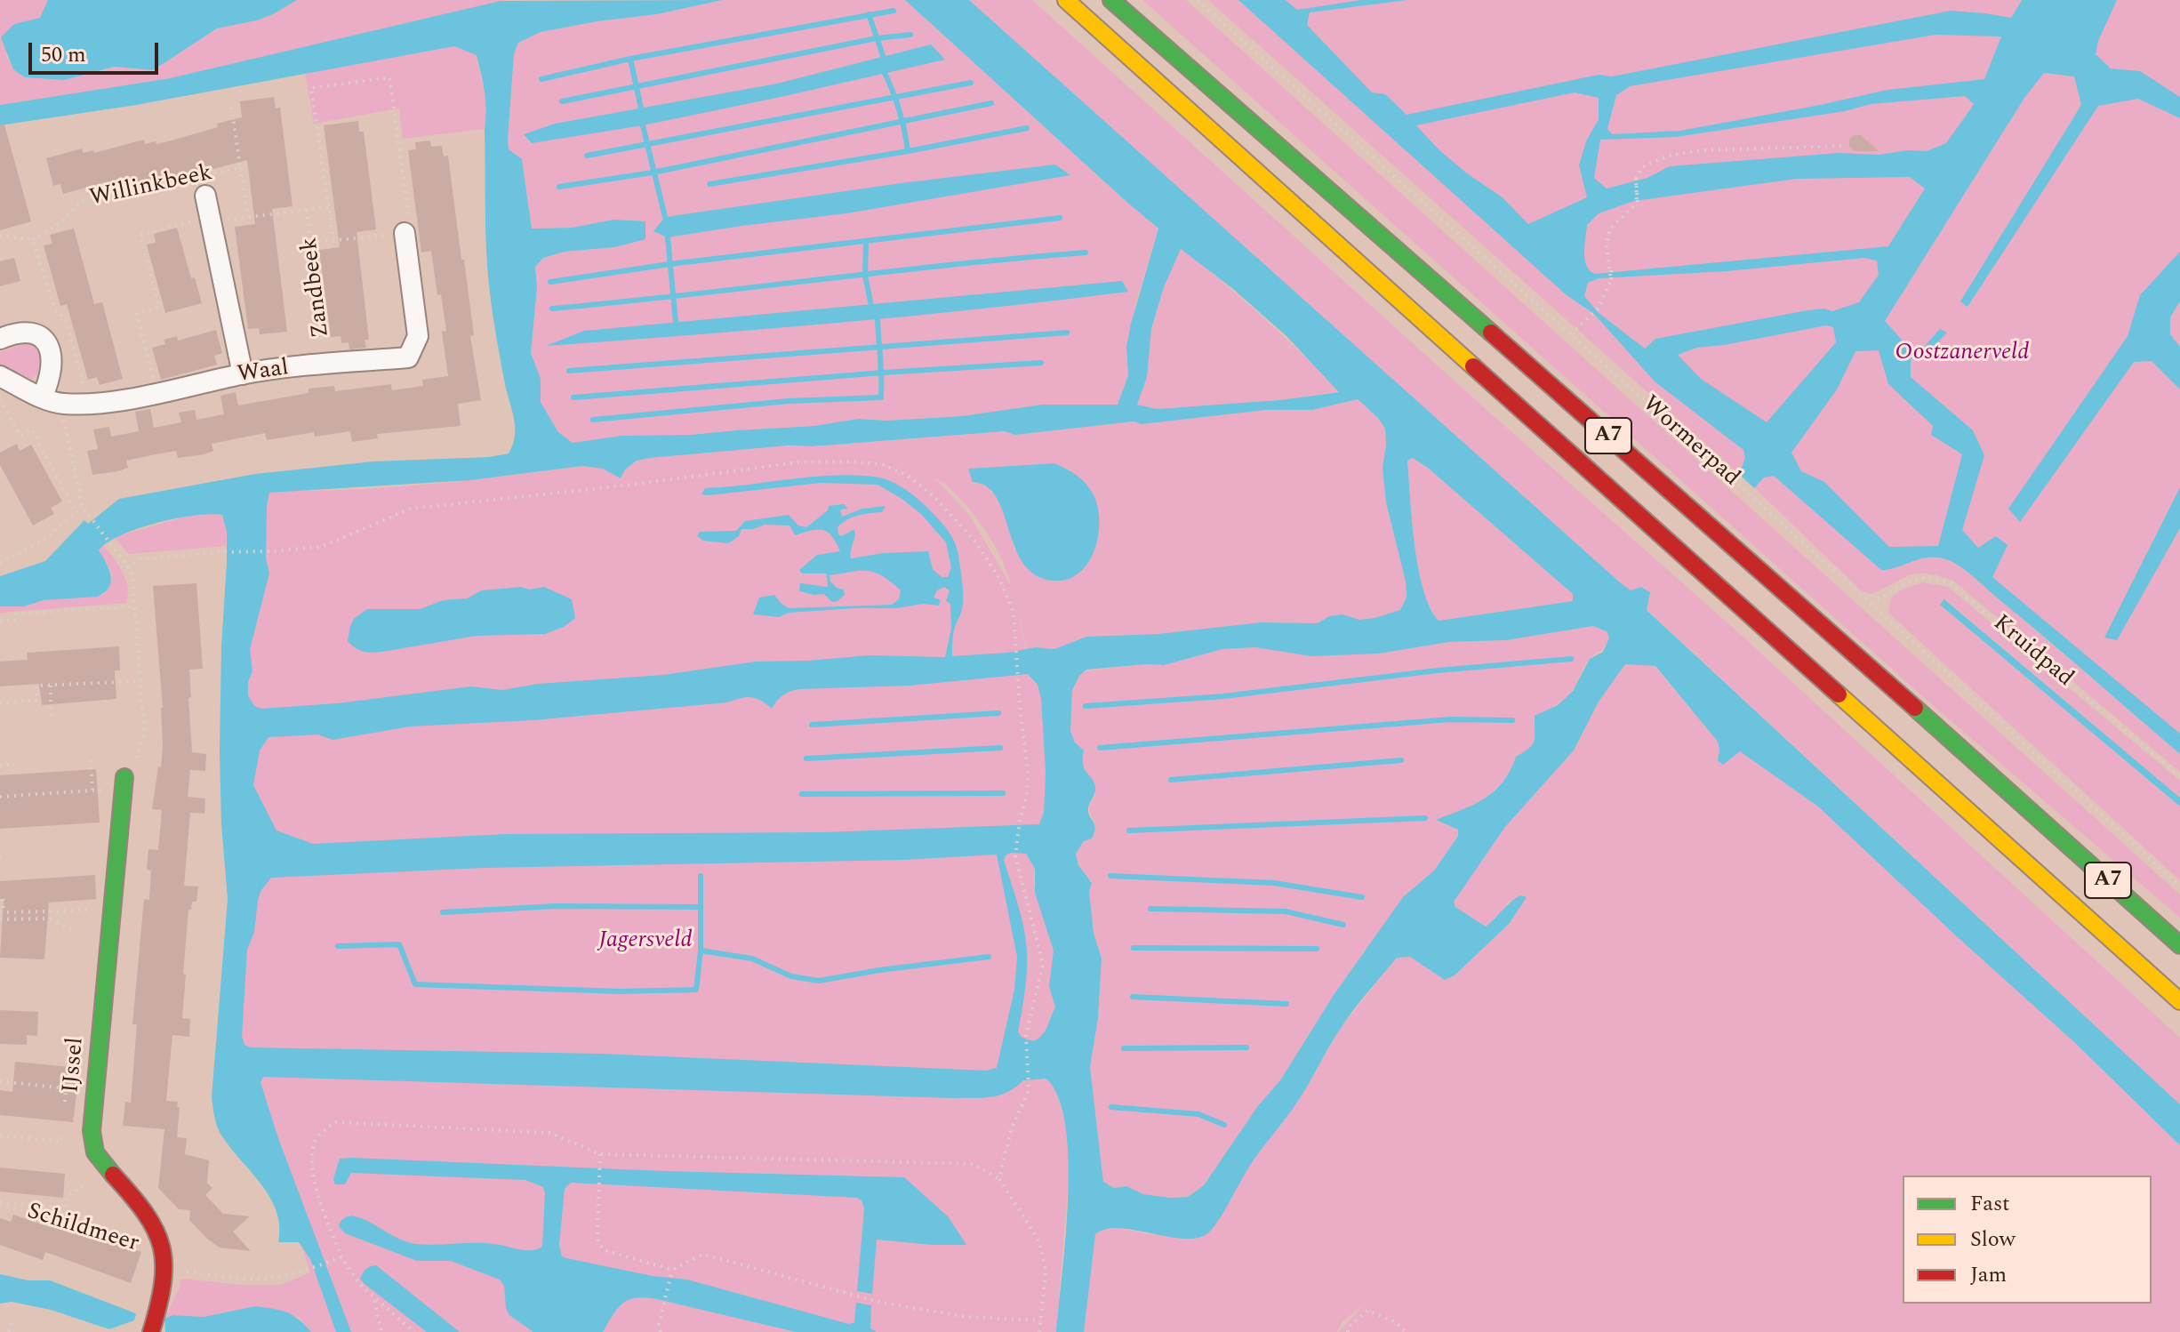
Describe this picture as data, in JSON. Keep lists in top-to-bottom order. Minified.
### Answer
{"streets":{"main road":["A7","IJssel"],"street":["Willinkbeek","Waal"],"path":["Zandbeek","Wormerpad","Kruidpad","Schildmeer"]},"crossings":[["Willinkbeek","Waal"],["Zandbeek","Waal"],["Wormerpad","Kruidpad"],["IJssel","Schildmeer"]],"parks":["Oostzanerveld","Jagersveld"],"legend":["Fast","Slow","Jam"],"scale_bar":"50 m"}
